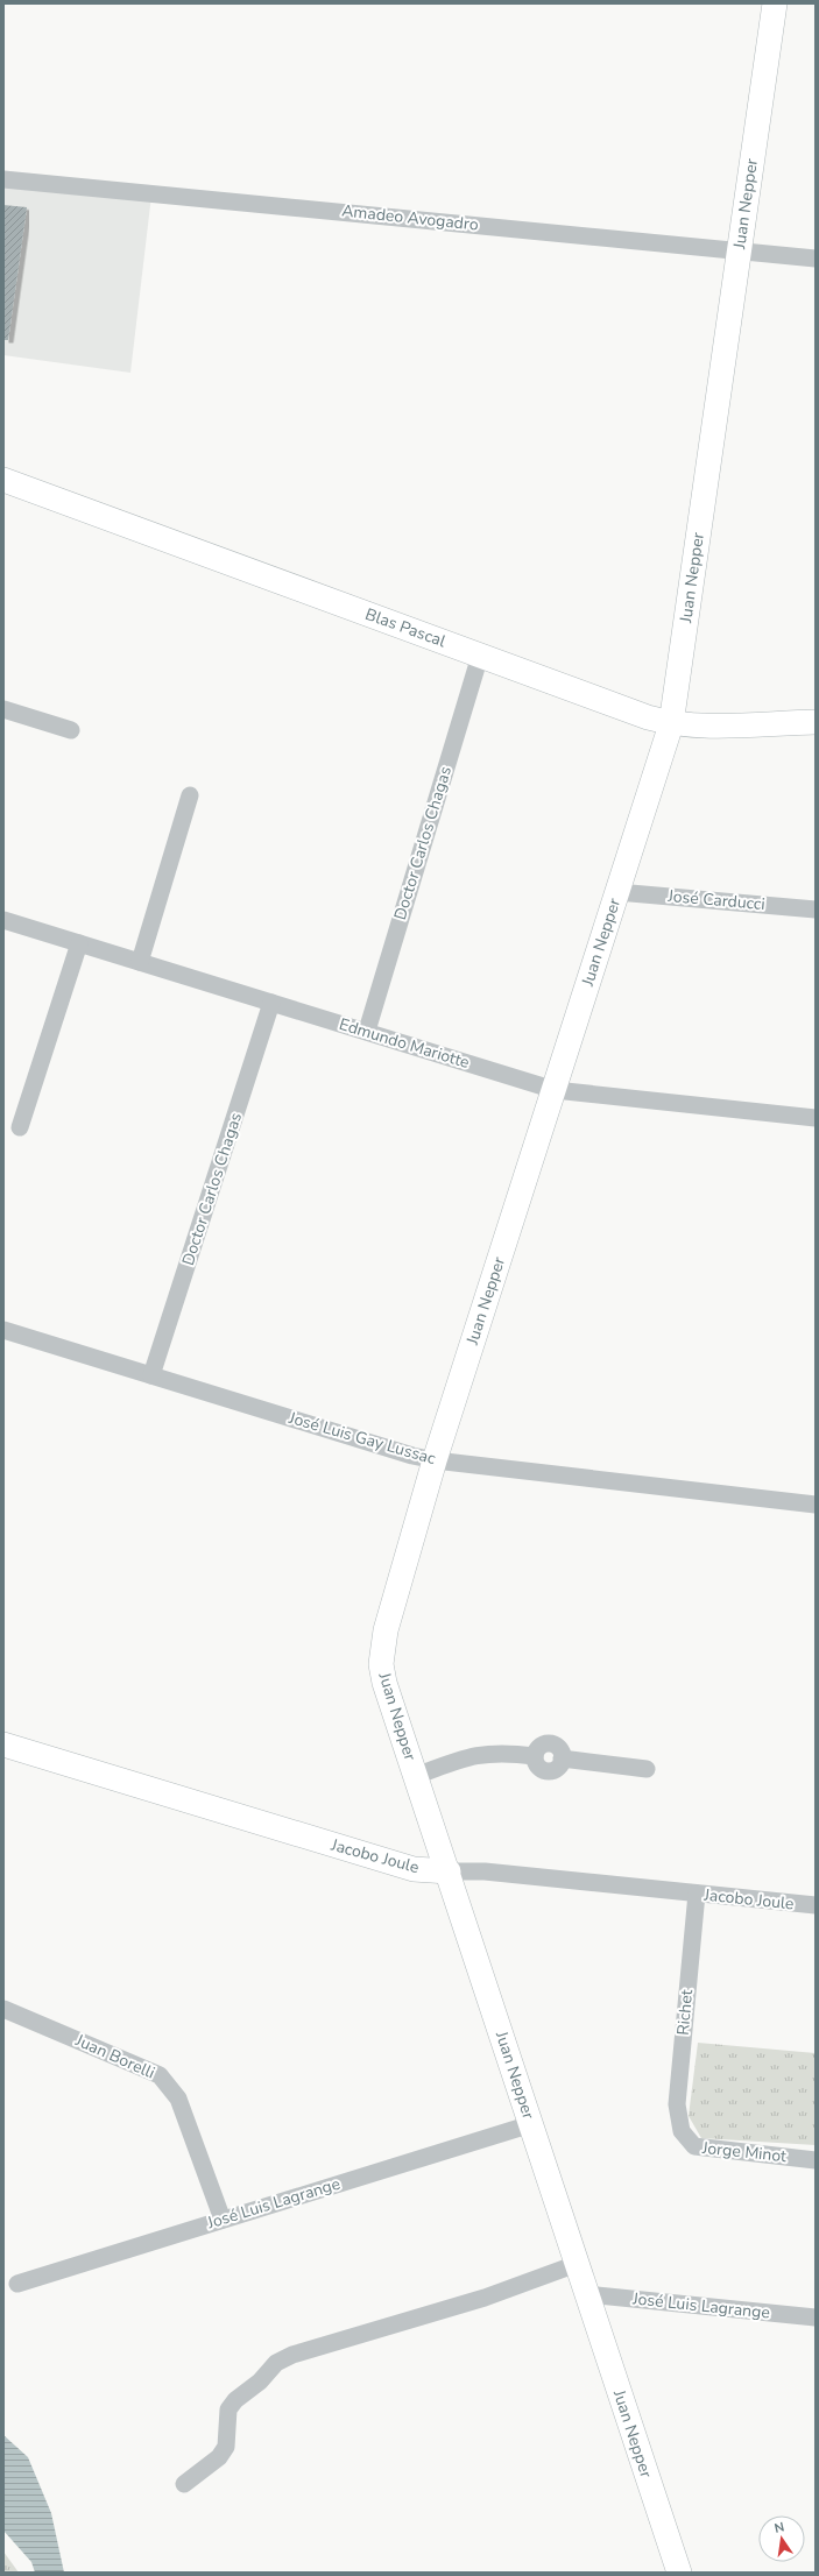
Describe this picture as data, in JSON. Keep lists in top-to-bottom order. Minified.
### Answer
{"streets":{"main road":["Juan Nepper","Blas Pascal","Jacobo Joule"],"street":["Amadeo Avogadro","Doctor Carlos Chagas","José Carducci","Edmundo Mariotte","José Luis Gay Lussac","Richet","Juan Borelli","Jorge Minot","José Luis Lagrange"]},"crossings":[["Juan Nepper","Amadeo Avogadro"],["Juan Nepper","Blas Pascal"],["Juan Nepper","José Carducci"],["Juan Nepper","Edmundo Mariotte"],["Juan Nepper","José Luis Gay Lussac"],["Juan Nepper","Jacobo Joule"],["Juan Nepper","José Luis Lagrange"],["Blas Pascal","Doctor Carlos Chagas"],["Doctor Carlos Chagas","Edmundo Mariotte"],["Doctor Carlos Chagas","José Luis Gay Lussac"],["Jacobo Joule","Richet"],["Richet","Jorge Minot"],["Juan Borelli","José Luis Lagrange"]],"north":"top"}
